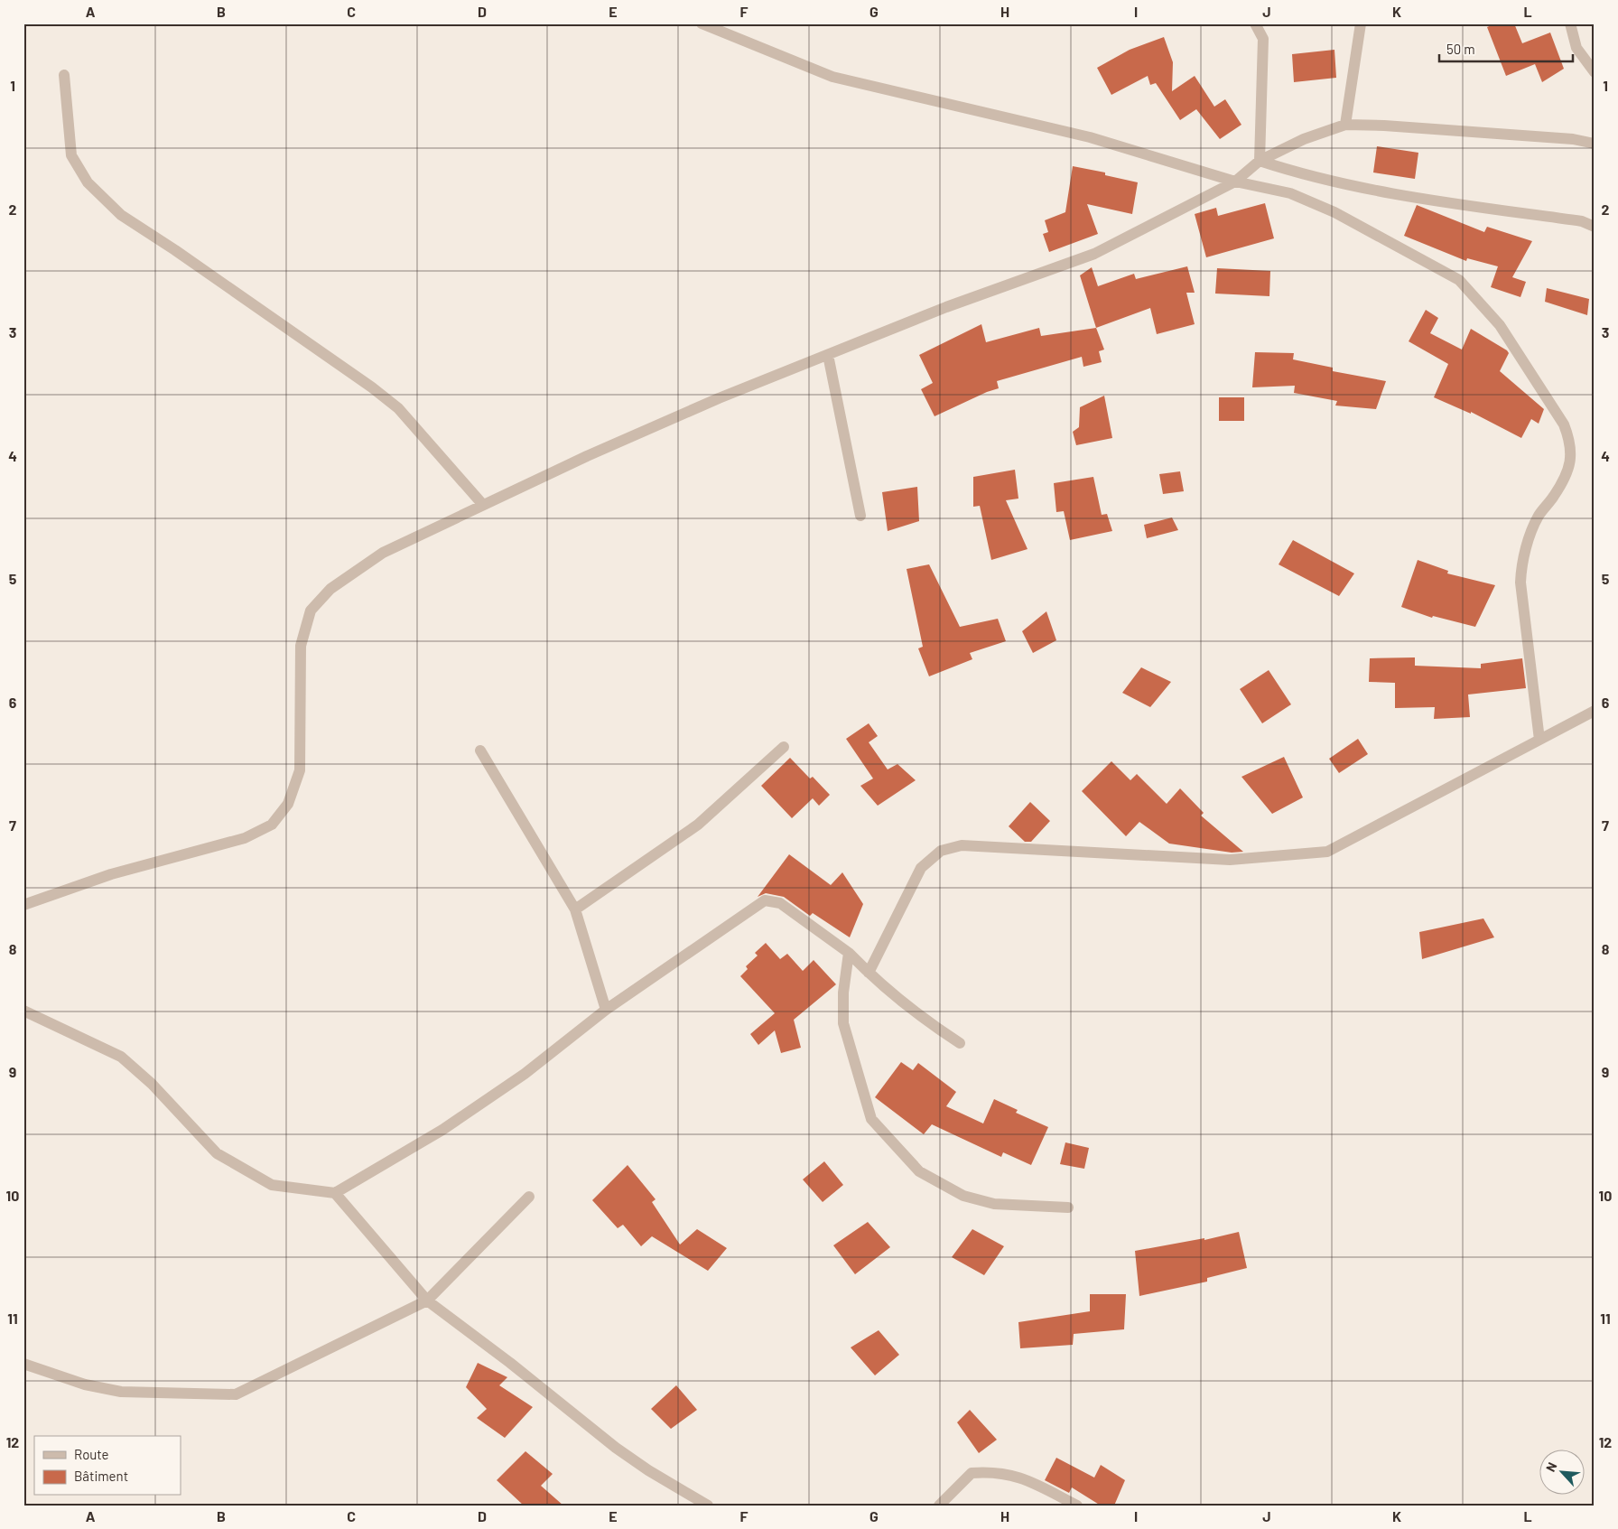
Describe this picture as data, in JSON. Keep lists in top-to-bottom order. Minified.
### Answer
{"legend":["Route","Bâtiment"],"scale_bar":"50 m","north":"top left","grid":{"columns":["A","B","C","D","E","F","G","H","I","J","K","L"],"rows":["1","2","3","4","5","6","7","8","9","10","11","12"]}}
